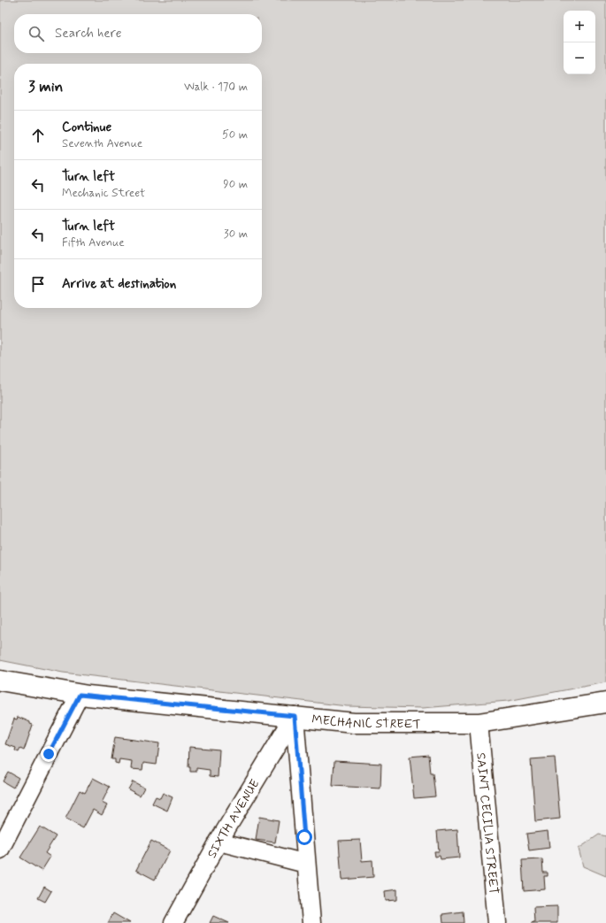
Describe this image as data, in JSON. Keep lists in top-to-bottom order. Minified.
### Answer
{"streets":{"main road":["MECHANIC STREET"],"street":["SIXTH AVENUE","SAINT CECILIA STREET"]},"crossings":[["MECHANIC STREET","SIXTH AVENUE"],["MECHANIC STREET","SAINT CECILIA STREET"]],"page":{"map_buttons":["+","−"],"search":"Search here","heading":["3 min","Walk · 170 m"],"list":[["Continue","Seventh Avenue","50 m"],["Turn left","Mechanic Street","90 m"],["Turn left","Fifth Avenue","30 m"],"Arrive at destination"]}}
